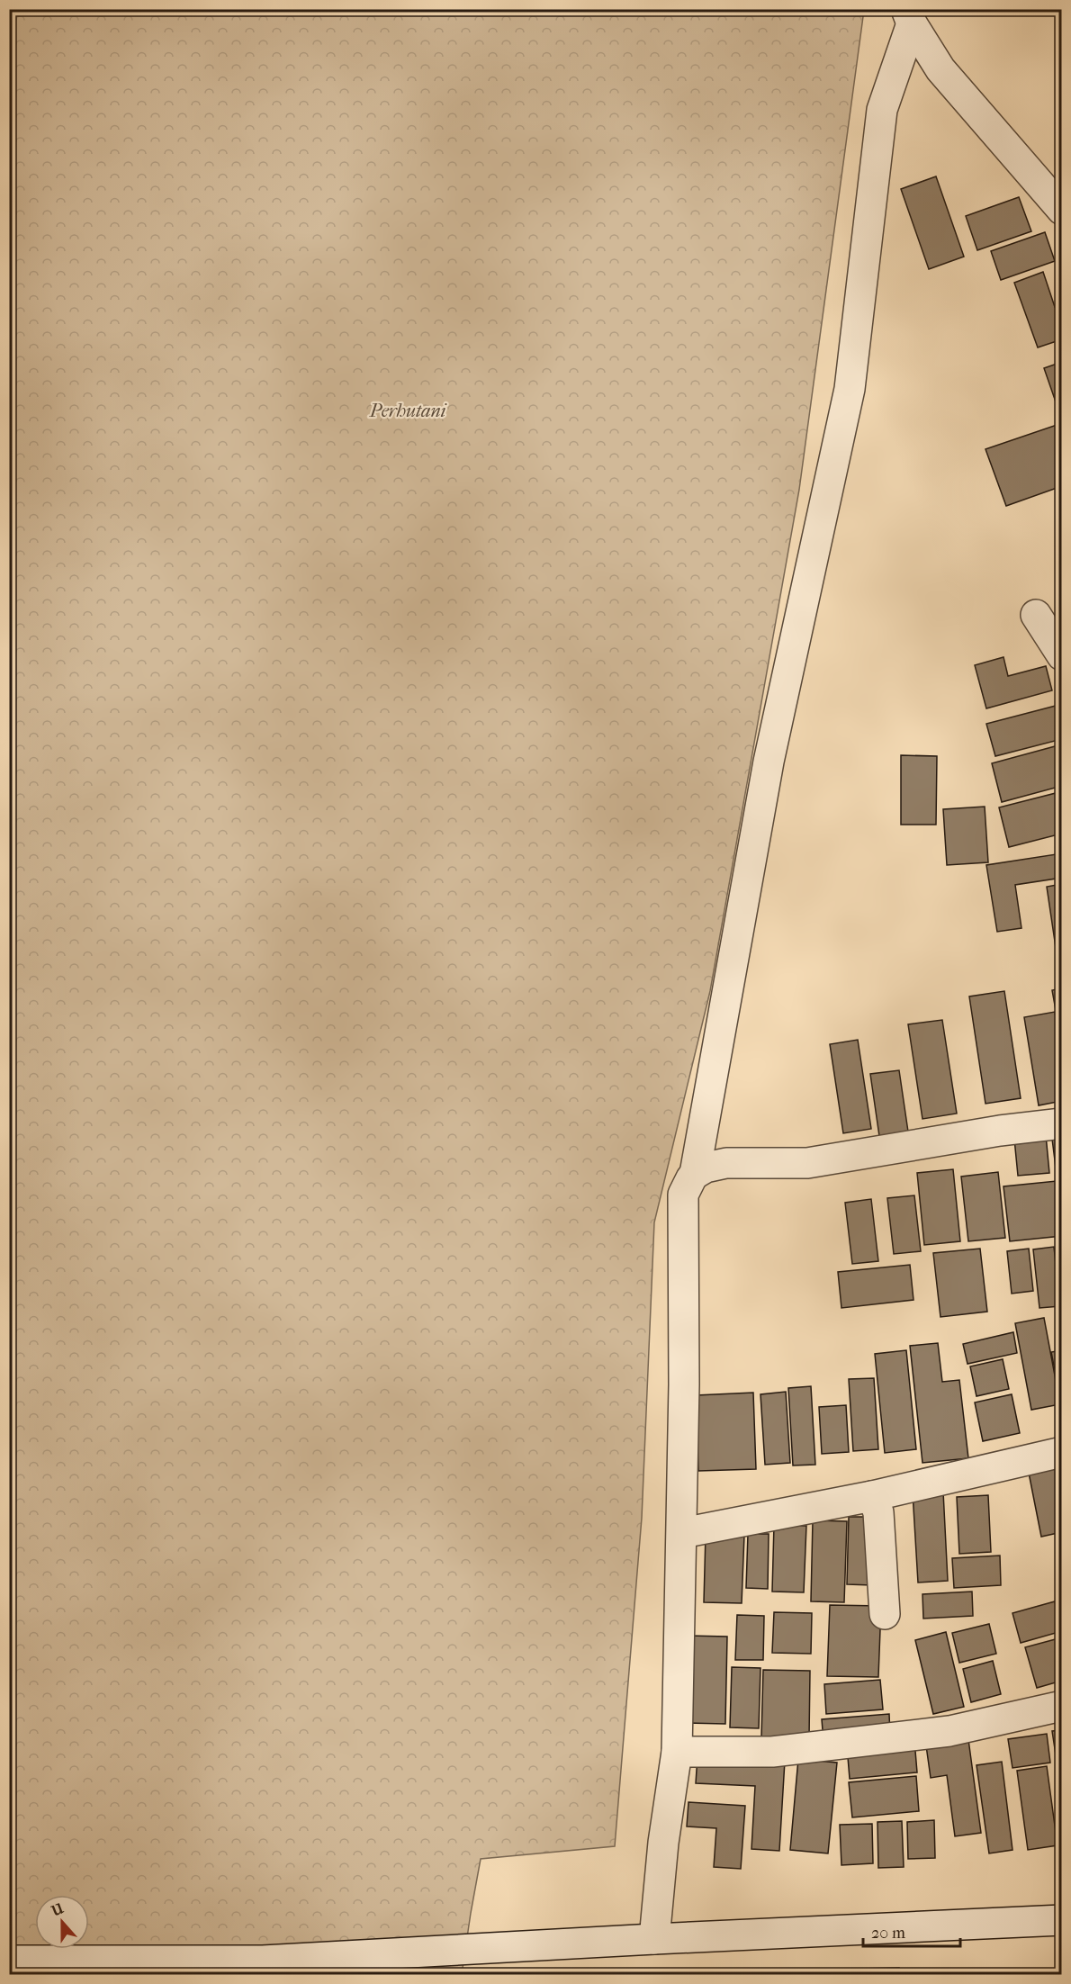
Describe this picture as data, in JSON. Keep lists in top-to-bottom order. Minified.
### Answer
{"parks":["Perhutani"],"scale_bar":"20 m","north":"top"}
